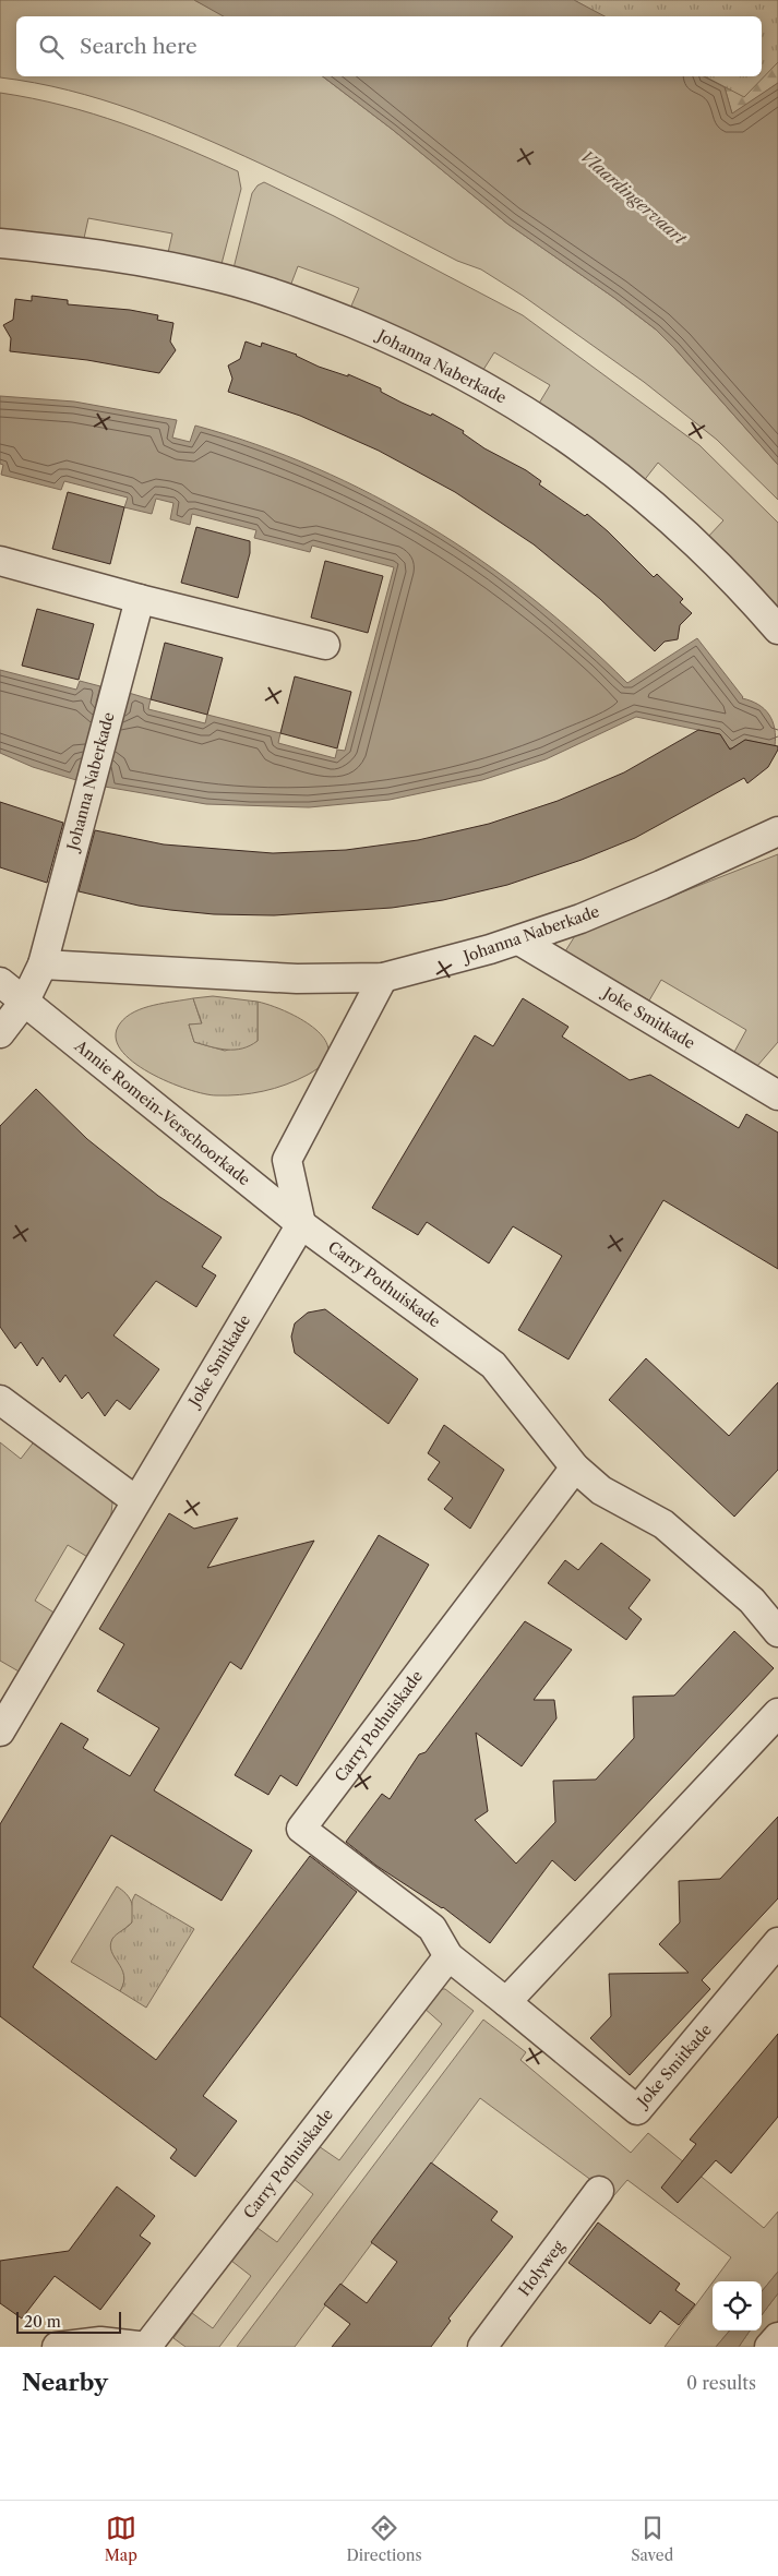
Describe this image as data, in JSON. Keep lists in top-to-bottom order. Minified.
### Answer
{"streets":{"street":["Johanna Naberkade","Joke Smitkade","Annie Romein-Verschoorkade","Carry Pothuiskade","Holyweg"]},"crossings":[["Johanna Naberkade","Joke Smitkade"],["Johanna Naberkade","Annie Romein-Verschoorkade"],["Joke Smitkade","Annie Romein-Verschoorkade"],["Joke Smitkade","Carry Pothuiskade"],["Annie Romein-Verschoorkade","Carry Pothuiskade"]],"water":["Vlaardingervaart"],"scale_bar":"20 m","page":{"search":"Search here","scale":"20 m","heading":["Nearby","0 results"],"nav":["Map","Directions","Saved"]}}
